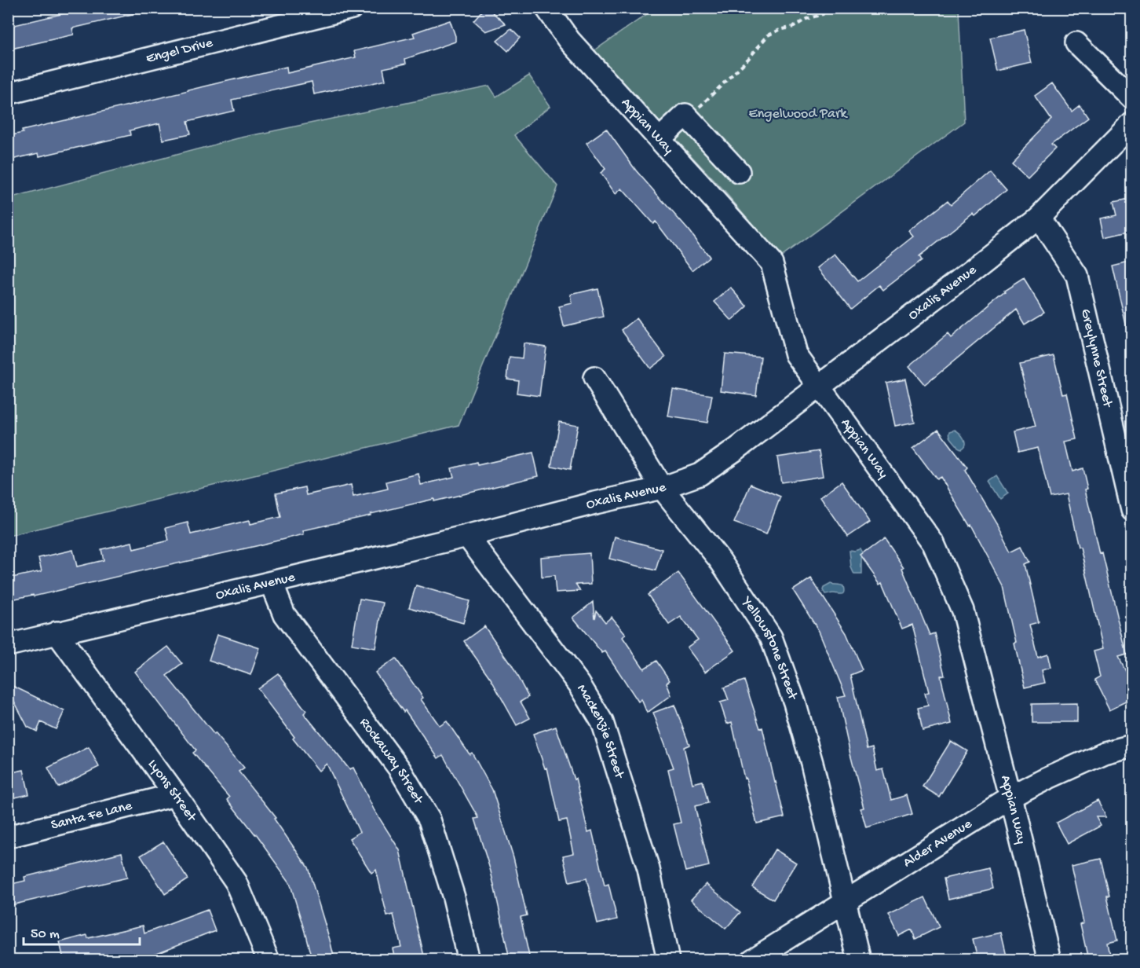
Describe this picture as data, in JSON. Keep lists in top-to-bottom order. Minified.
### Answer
{"streets":{"street":["Engel Drive","Appian Way","Oxalis Avenue","Greylynne Street","Yellowstone Street","Mackenzie Street","Rockaway Street","Lyons Street","Santa Fe Lane","Alder Avenue"]},"crossings":[["Appian Way","Oxalis Avenue"],["Appian Way","Alder Avenue"],["Oxalis Avenue","Greylynne Street"],["Oxalis Avenue","Yellowstone Street"],["Oxalis Avenue","Mackenzie Street"],["Oxalis Avenue","Rockaway Street"],["Oxalis Avenue","Lyons Street"],["Yellowstone Street","Alder Avenue"],["Lyons Street","Santa Fe Lane"]],"parks":["Engelwood Park"],"scale_bar":"50 m"}
